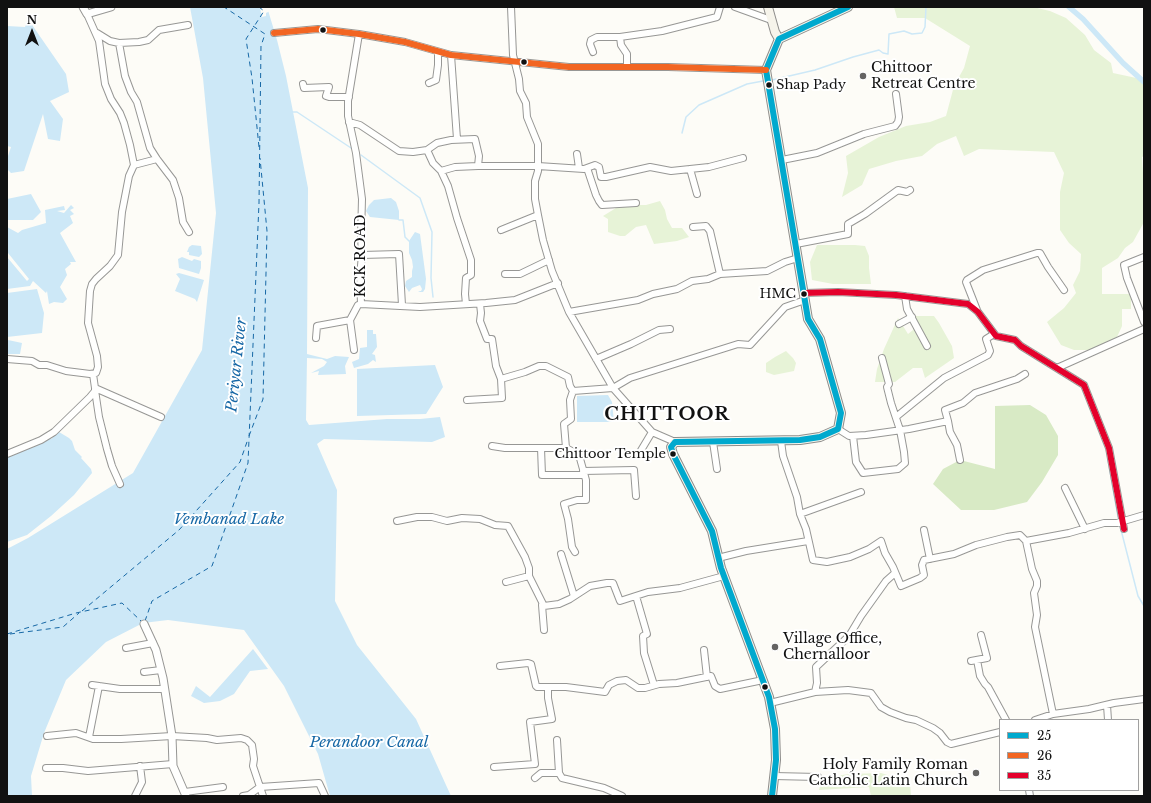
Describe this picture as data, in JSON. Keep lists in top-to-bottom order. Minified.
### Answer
{"streets":{"street":["KCK ROAD"]},"districts":["CHITTOOR"],"water":["Periyar River","Vembanad Lake","Perandoor Canal"],"places":["Chittoor Retreat Centre","Shap Pady","HMC","Chittoor Temple","Village Office, Chernalloor","Holy Family Roman Catholic Latin Church"],"lines":["transit line 25","transit line 26","transit line 35"],"legend":["25","26","35"],"north":"top"}
